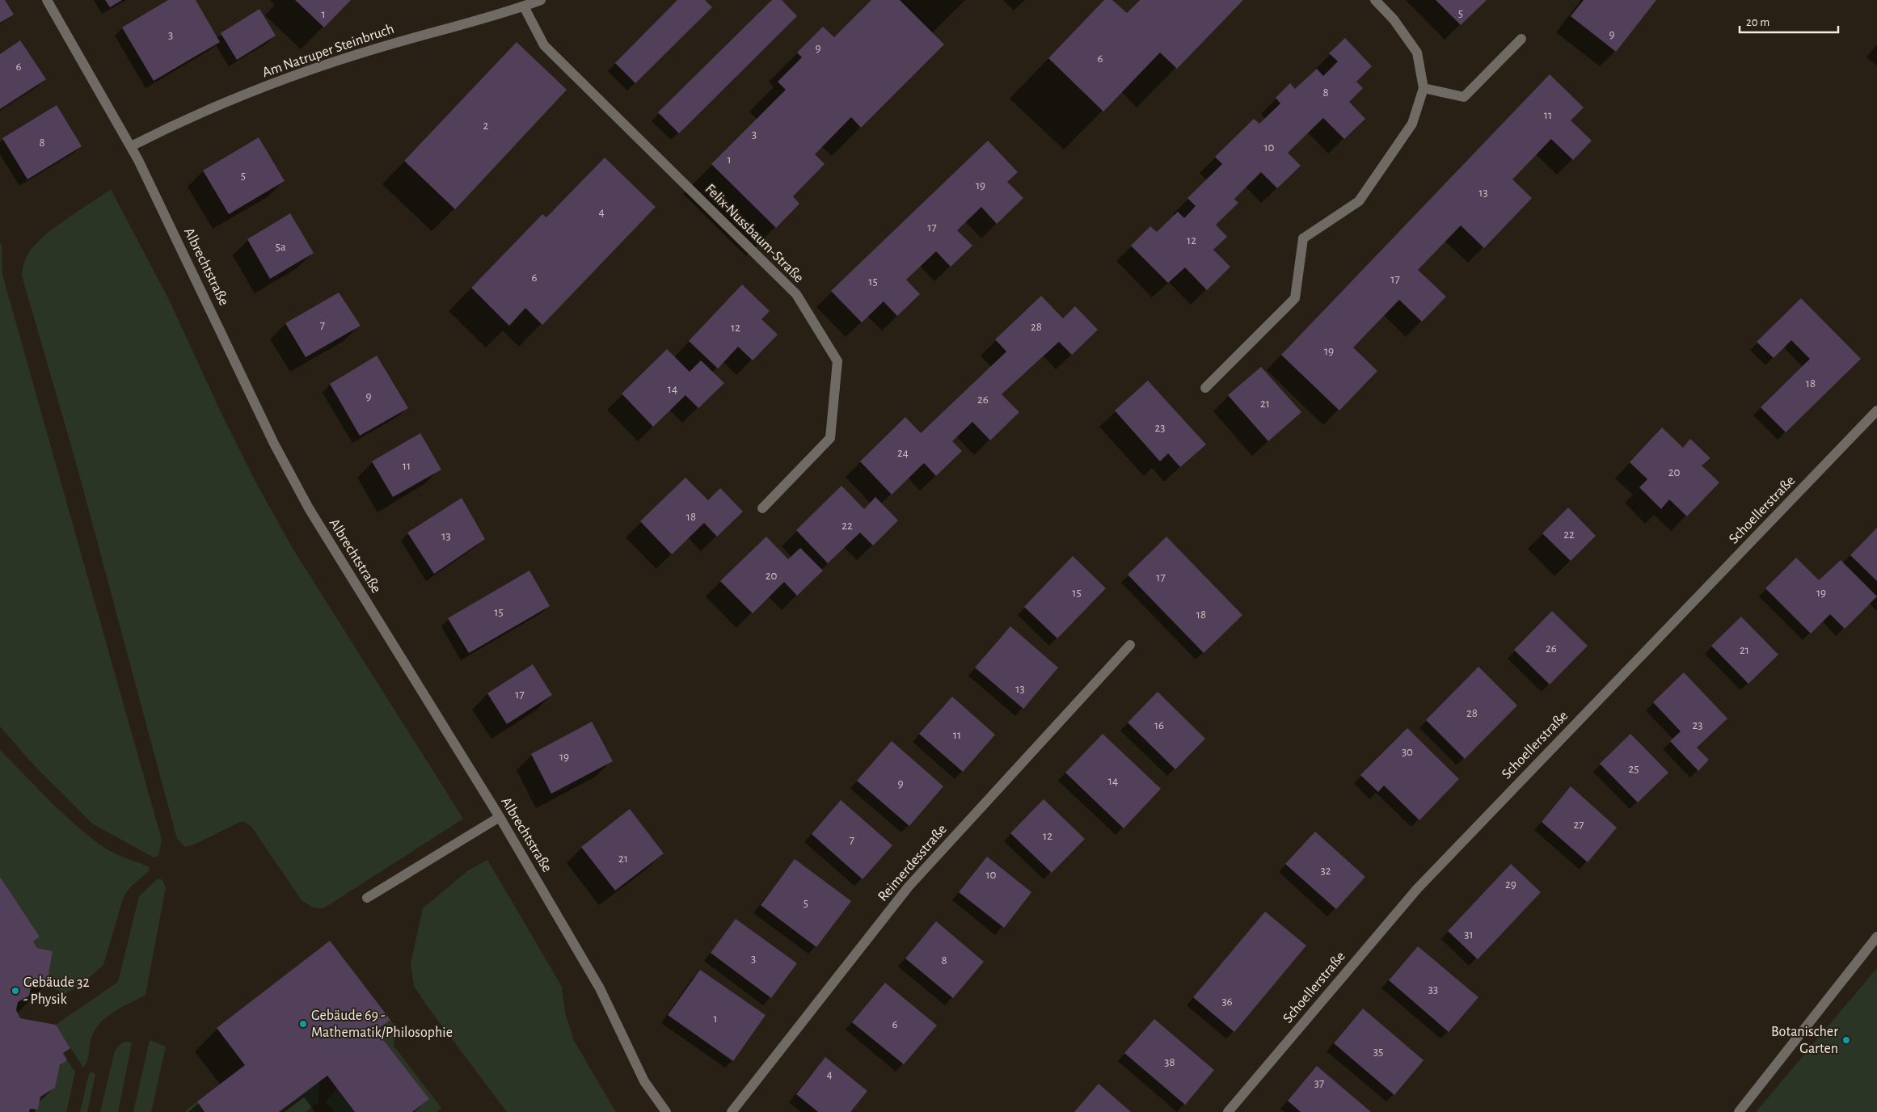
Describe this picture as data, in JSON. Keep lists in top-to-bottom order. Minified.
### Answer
{"streets":{"street":["Am Natruper Steinbruch","Felix-Nussbaum-Straße","Albrechtstraße","Schoellerstraße","Reimerdesstraße"]},"crossings":[["Am Natruper Steinbruch","Felix-Nussbaum-Straße"],["Am Natruper Steinbruch","Albrechtstraße"]],"places":["Gebäude 32 - Physik","Gebäude 69 - Mathematik/Philosophie","Botanischer Garten"],"house_numbers":["5","1","9","3","9","6","6","8","11","2","3","8","10","1","5","19","13","4","17","12","5a","6","17","15","7","28","12","19","18","14","9","26","21","23","24","11","20","18","22","22","13","20","17","15","19","15","18","26","21","13","17","28","16","23","11","30","19","25","14","9","27","12","7","21","32","10","29","5","31","3","8","33","36","1","6","35","38","4","37"],"scale_bar":"20 m"}
